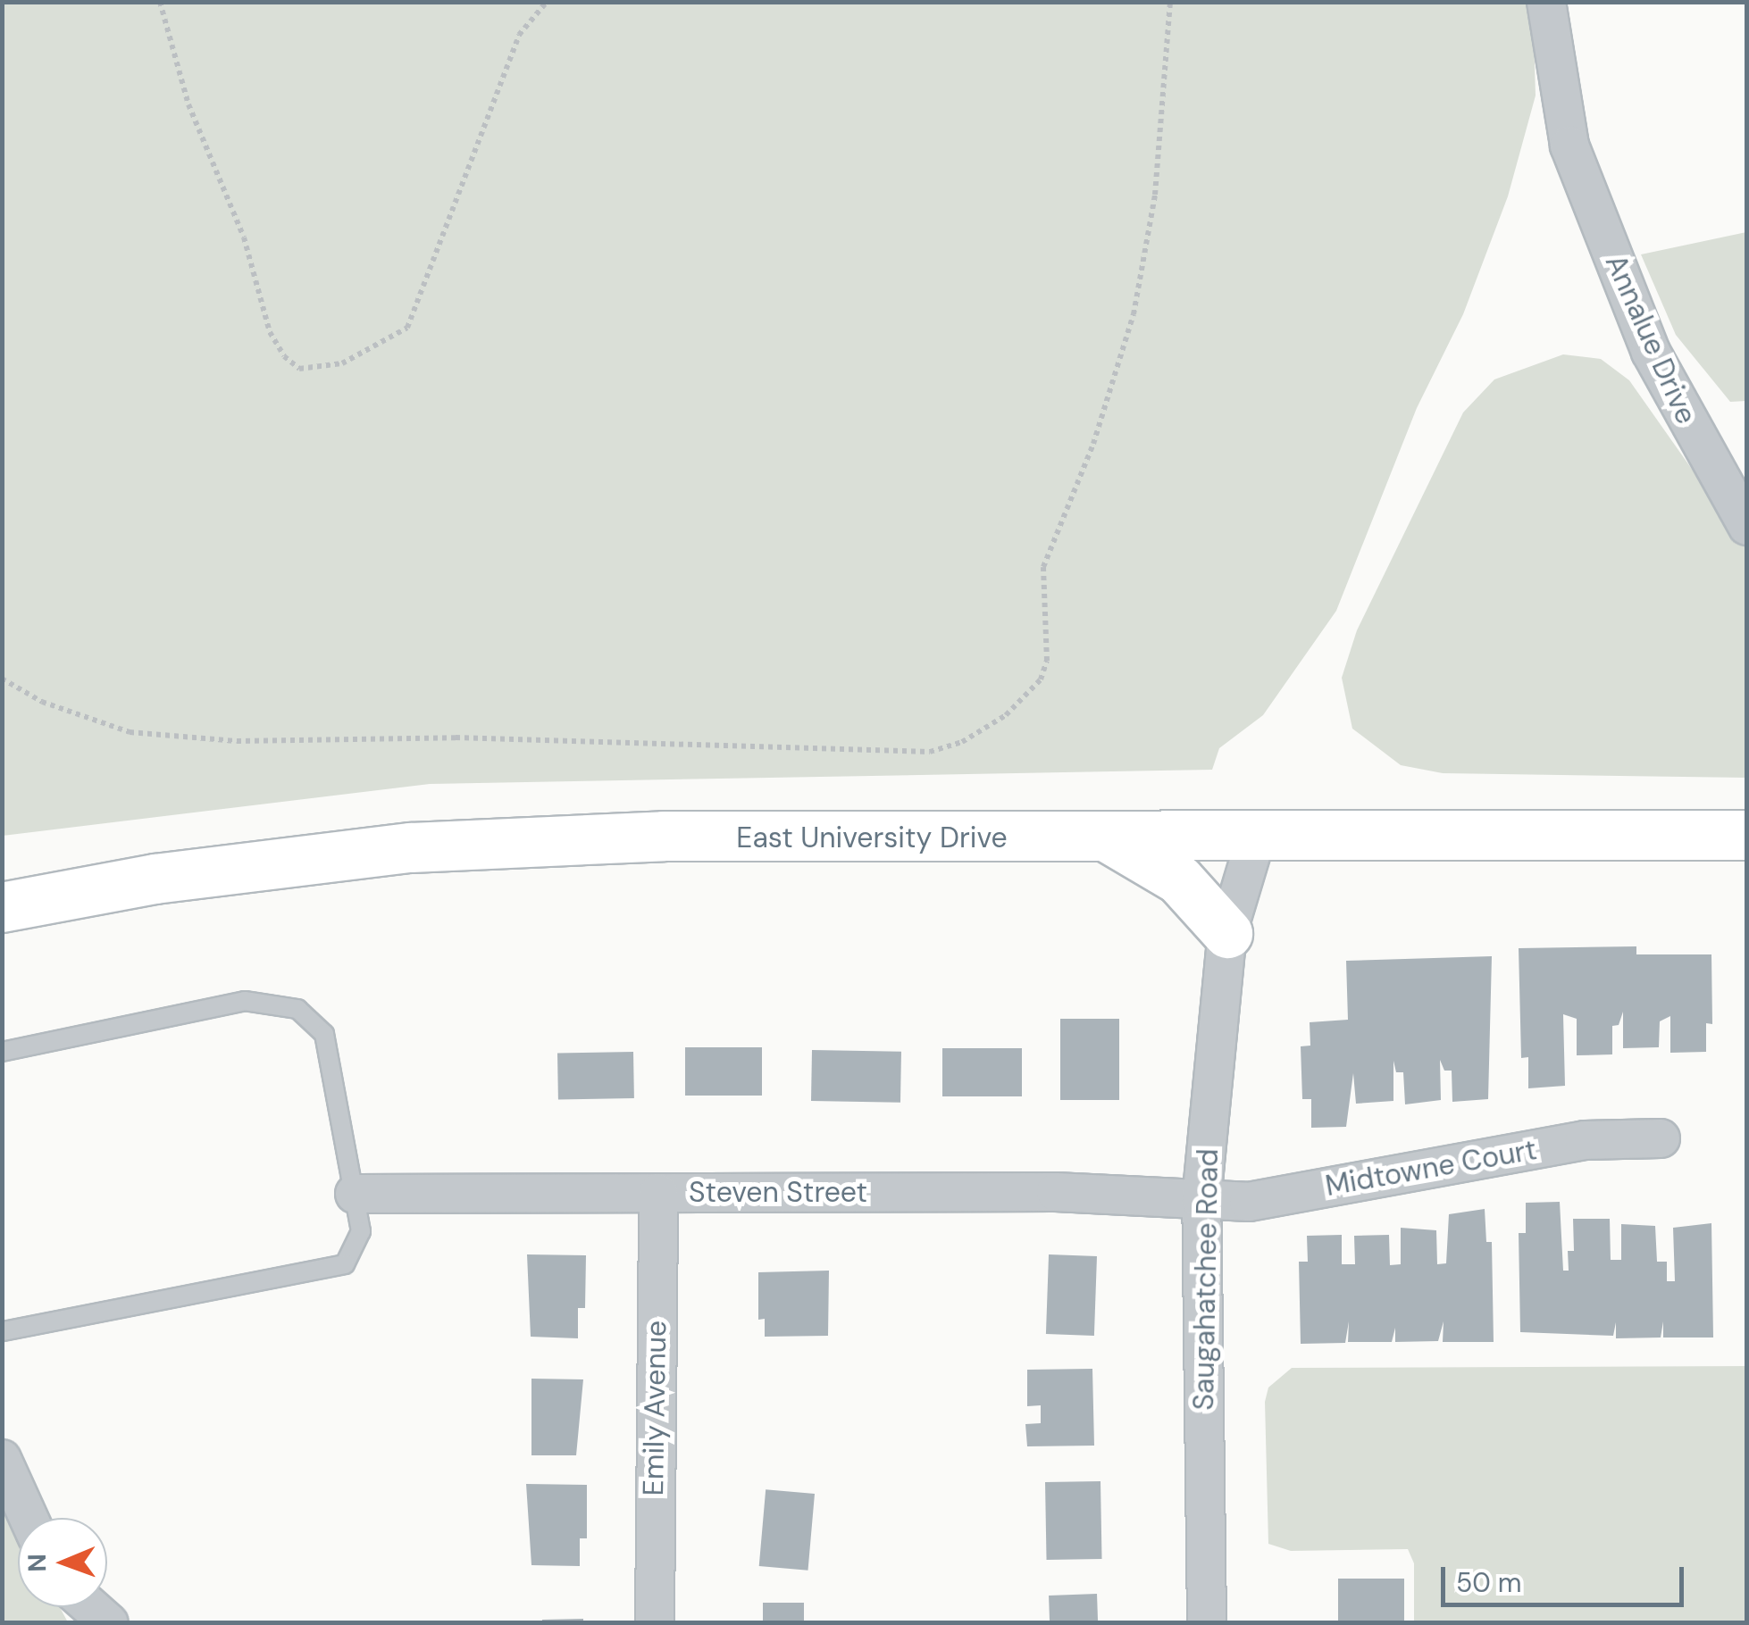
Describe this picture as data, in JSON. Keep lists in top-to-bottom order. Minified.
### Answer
{"streets":{"main road":["East University Drive"],"street":["Annalue Drive","Midtowne Court","Steven Street","Saugahatchee Road","Emily Avenue"]},"crossings":[["East University Drive","Saugahatchee Road"],["Midtowne Court","Steven Street"],["Midtowne Court","Saugahatchee Road"],["Steven Street","Saugahatchee Road"],["Steven Street","Emily Avenue"]],"scale_bar":"50 m","north":"left"}
